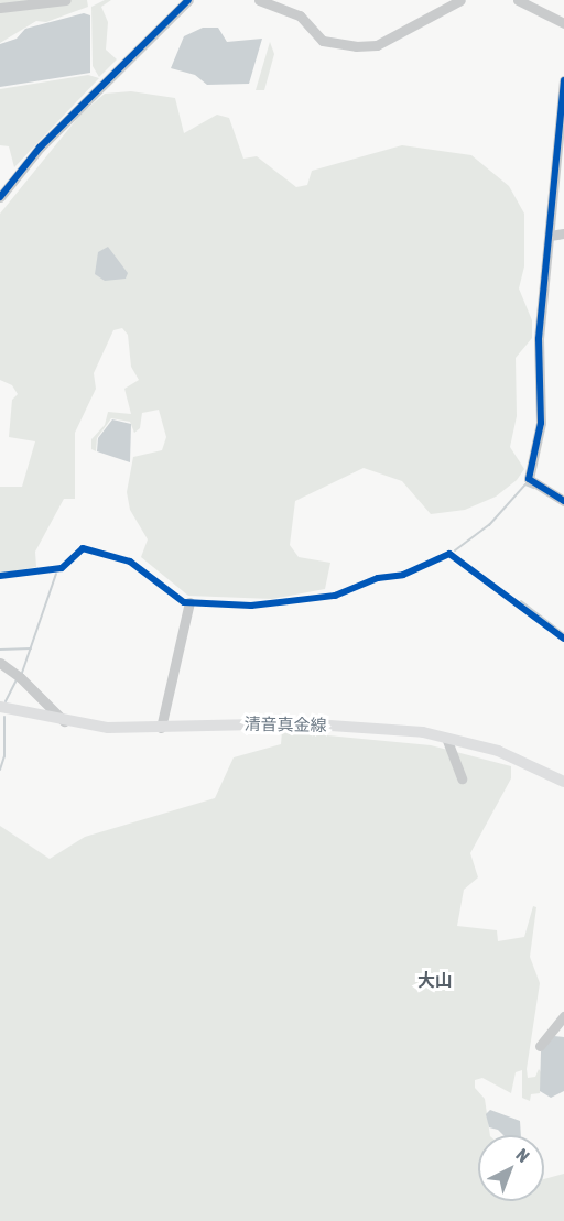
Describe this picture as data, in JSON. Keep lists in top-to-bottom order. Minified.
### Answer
{"streets":{"main road":["清音真金線"]},"districts":["大山"],"north":"top right"}
